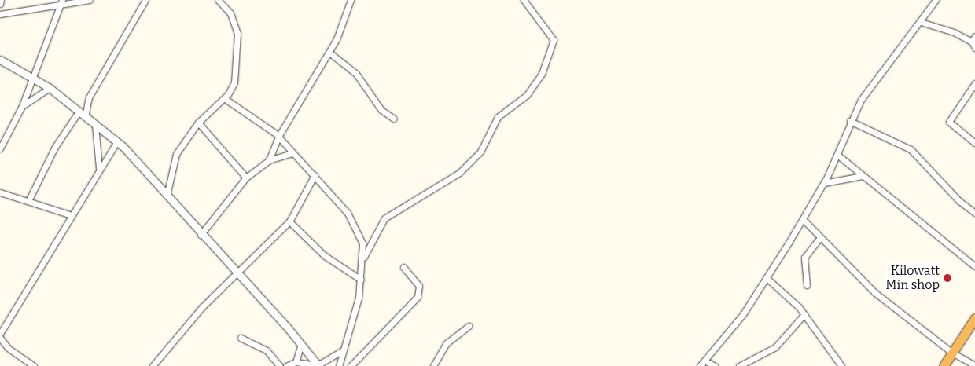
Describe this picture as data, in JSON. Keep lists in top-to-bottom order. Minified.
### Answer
{"places":["Kilowatt Min shop"]}
